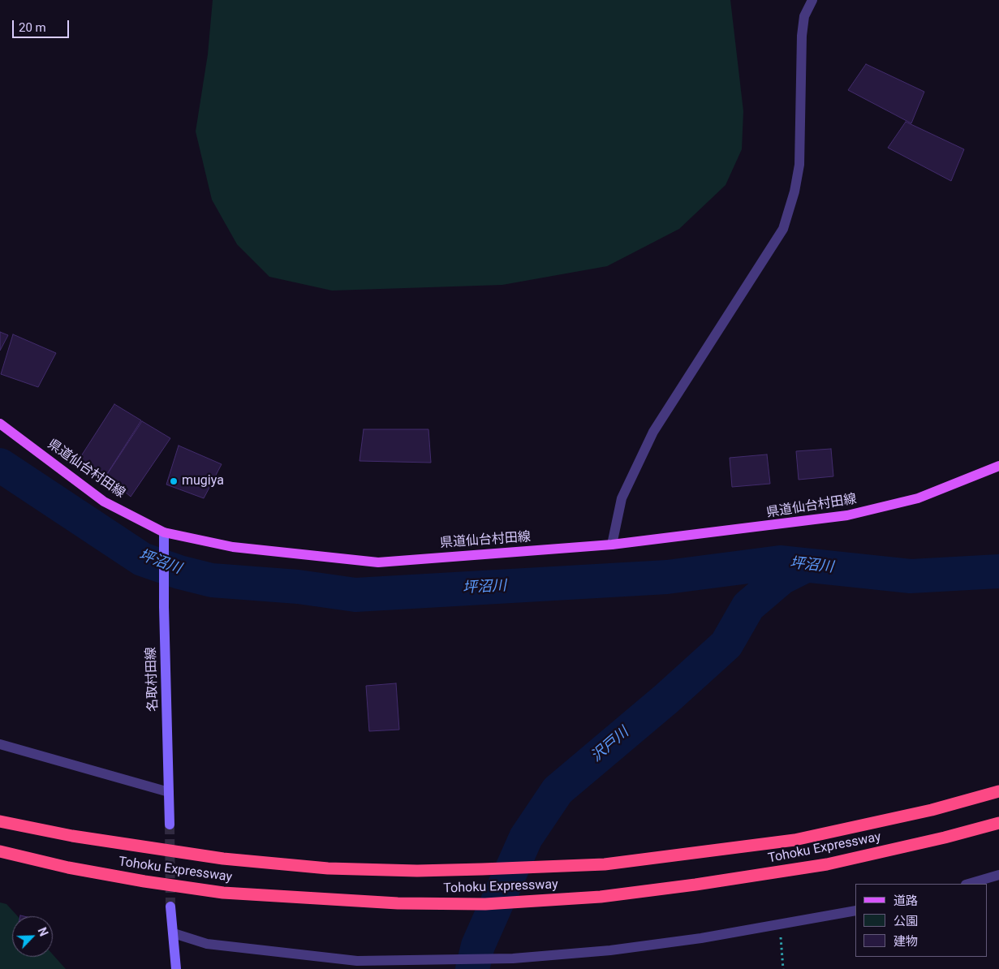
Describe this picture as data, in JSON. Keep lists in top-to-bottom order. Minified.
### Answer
{"streets":{"highway":["Tohoku Expressway"],"main road":["県道仙台村田線","名取村田線"]},"crossings":[["県道仙台村田線","名取村田線"]],"water":["坪沼川","沢戸川"],"places":["mugiya"],"legend":["道路","公園","建物"],"scale_bar":"20 m","north":"top right"}
